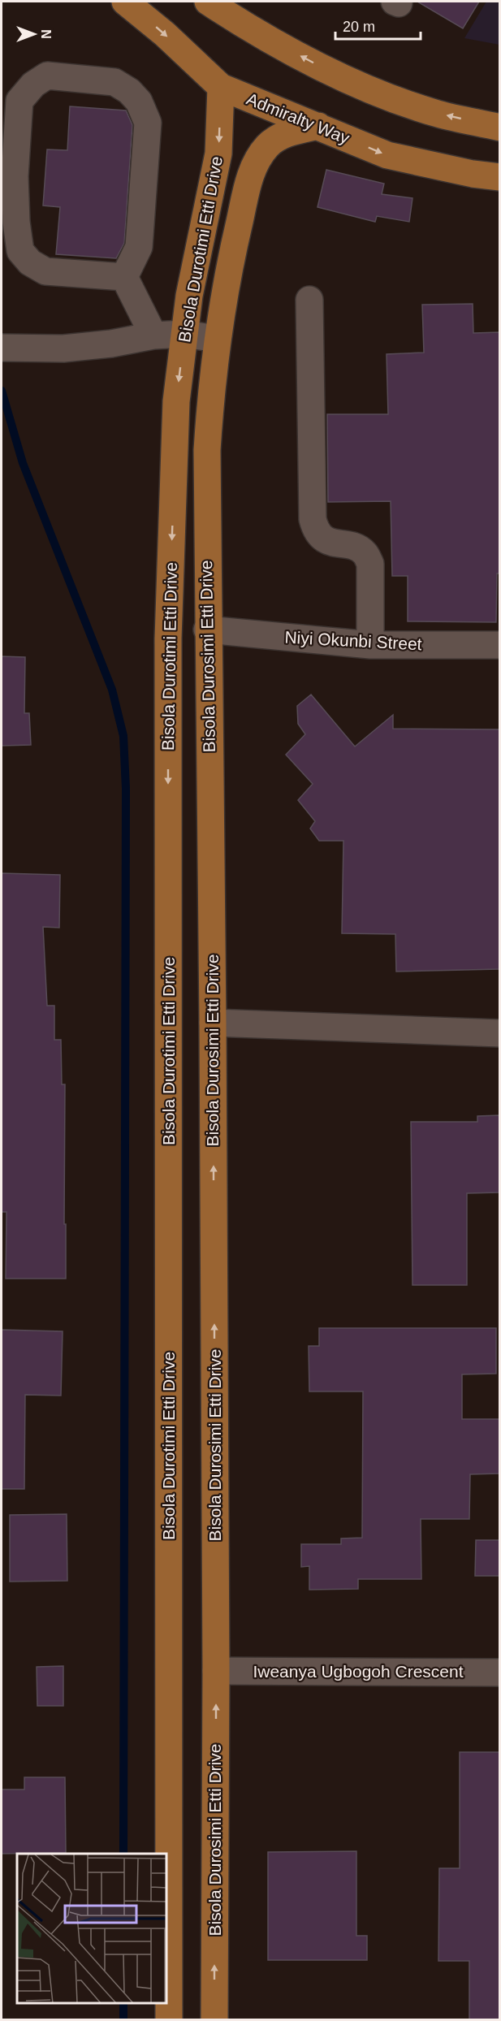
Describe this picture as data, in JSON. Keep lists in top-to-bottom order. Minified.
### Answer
{"streets":{"main road":["Admiralty Way","Bisola Durotimi Etti Drive","Bisola Durosimi Etti Drive"],"street":["Niyi Okunbi Street","Iweanya Ugbogoh Crescent"]},"crossings":[["Admiralty Way","Bisola Durotimi Etti Drive"],["Admiralty Way","Bisola Durosimi Etti Drive"],["Niyi Okunbi Street","Bisola Durosimi Etti Drive"],["Bisola Durosimi Etti Drive","Iweanya Ugbogoh Crescent"]],"one_way":["Bisola Durotimi Etti Drive","Bisola Durosimi Etti Drive"],"scale_bar":"20 m","north":"right"}
